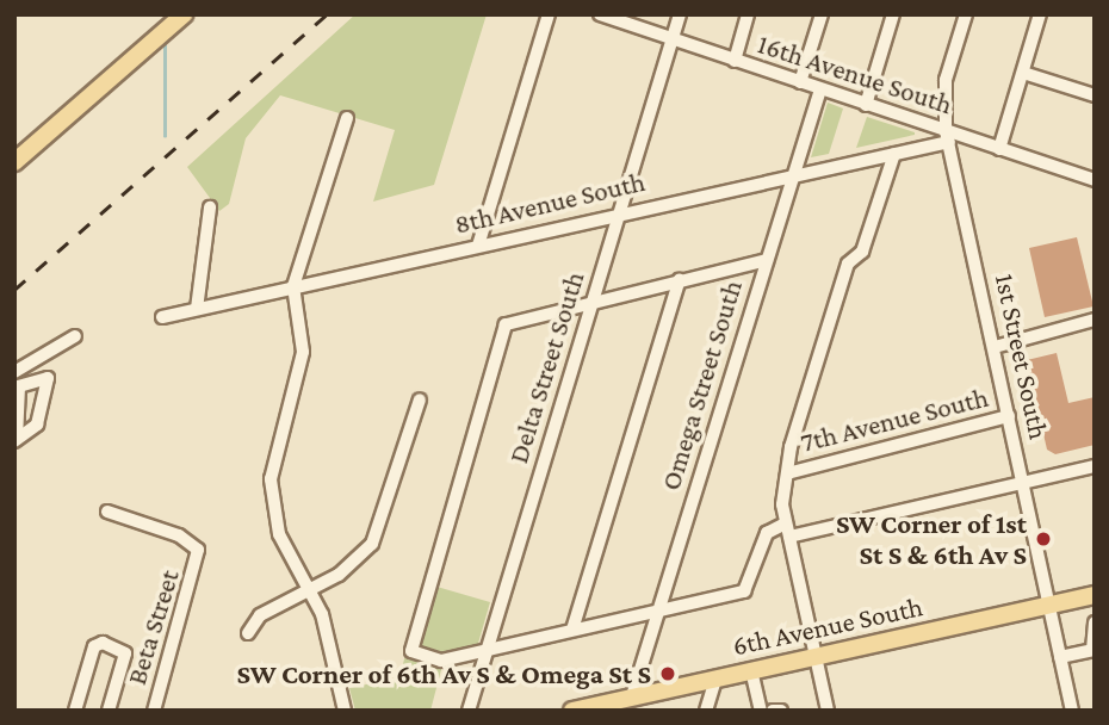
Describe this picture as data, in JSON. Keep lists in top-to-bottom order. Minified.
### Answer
{"streets":{"main road":["6th Avenue South"],"street":["16th Avenue South","8th Avenue South","1st Street South","Delta Street South","Omega Street South","7th Avenue South","Beta Street"]},"crossings":[["16th Avenue South","8th Avenue South"],["16th Avenue South","1st Street South"],["16th Avenue South","Delta Street South"],["16th Avenue South","Omega Street South"],["8th Avenue South","1st Street South"],["8th Avenue South","Delta Street South"],["8th Avenue South","Omega Street South"],["1st Street South","7th Avenue South"],["1st Street South","6th Avenue South"],["Omega Street South","6th Avenue South"]],"places":["SW Corner of 1st St S & 6th Av S","SW Corner of 6th Av S & Omega St S"]}
